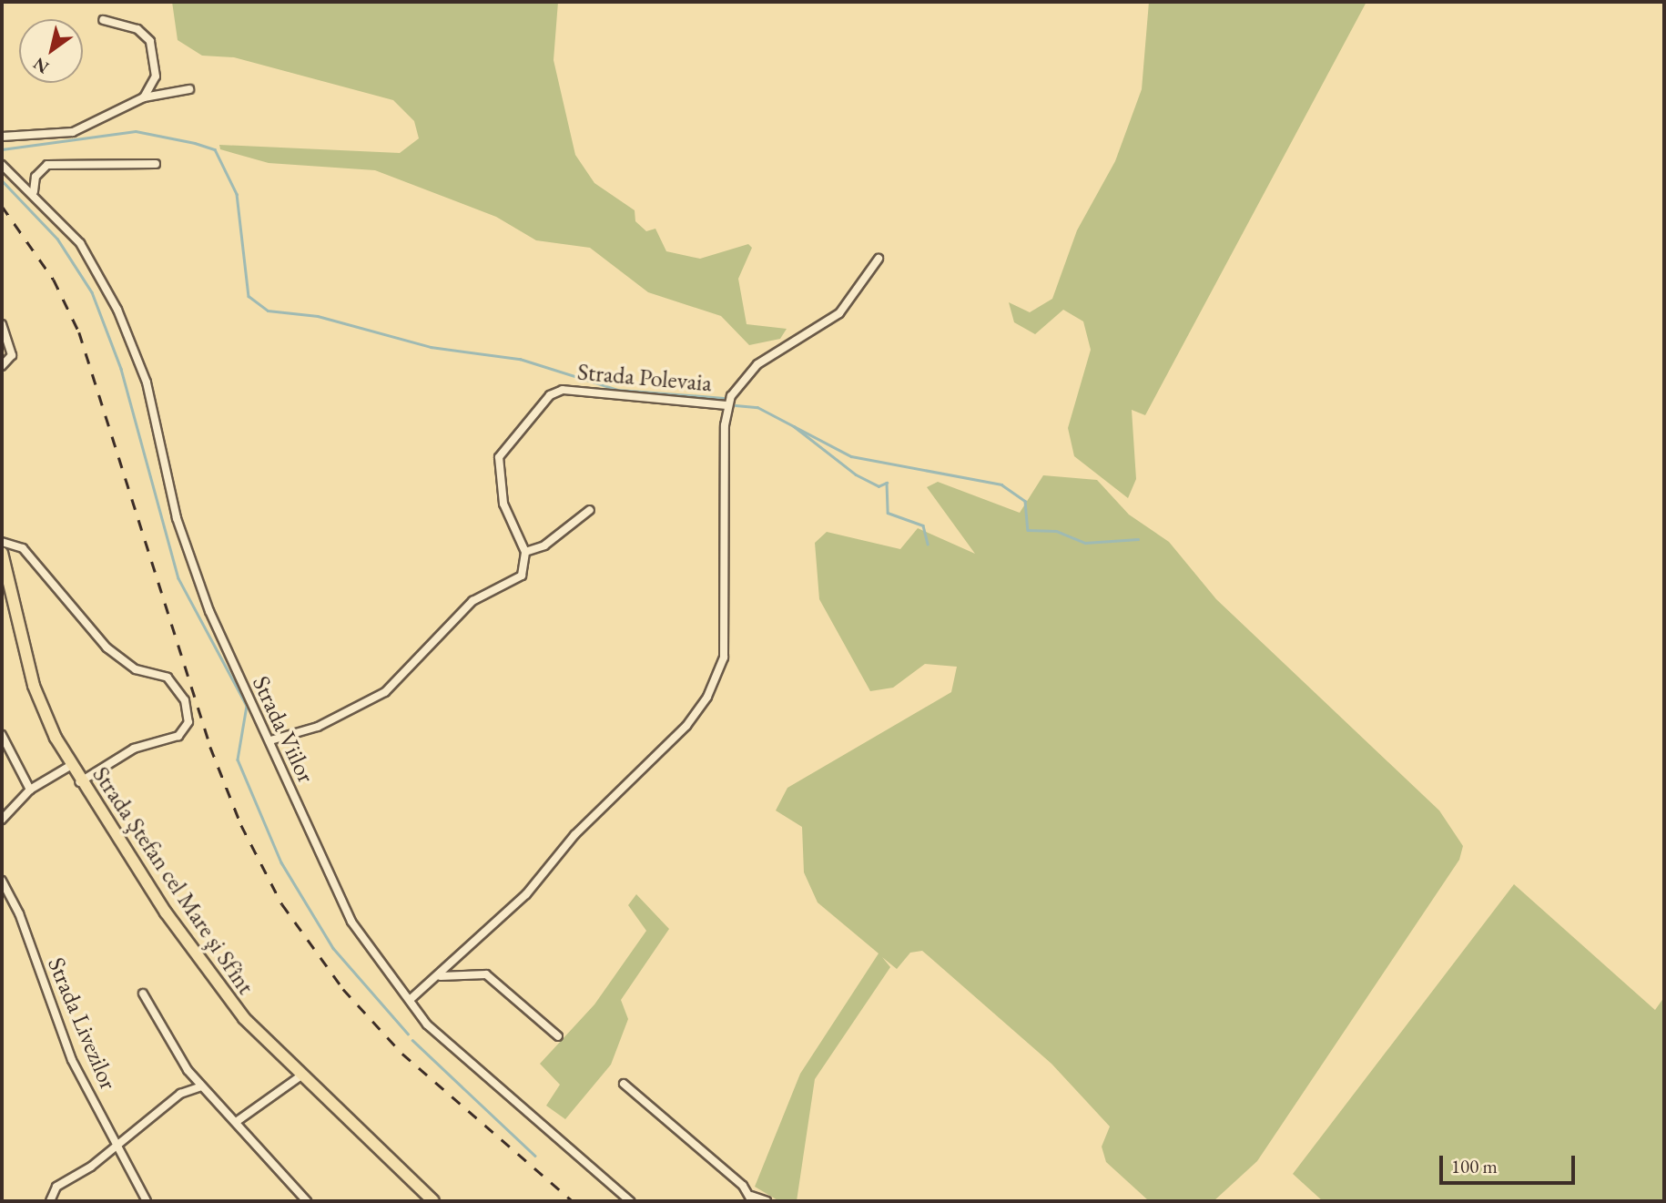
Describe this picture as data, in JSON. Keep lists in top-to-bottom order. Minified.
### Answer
{"streets":{"main road":["Strada Ştefan cel Mare şi Sfînt"],"street":["Strada Polevaia","Strada Viilor","Strada Livezilor"]},"scale_bar":"100 m","north":"bottom left"}
